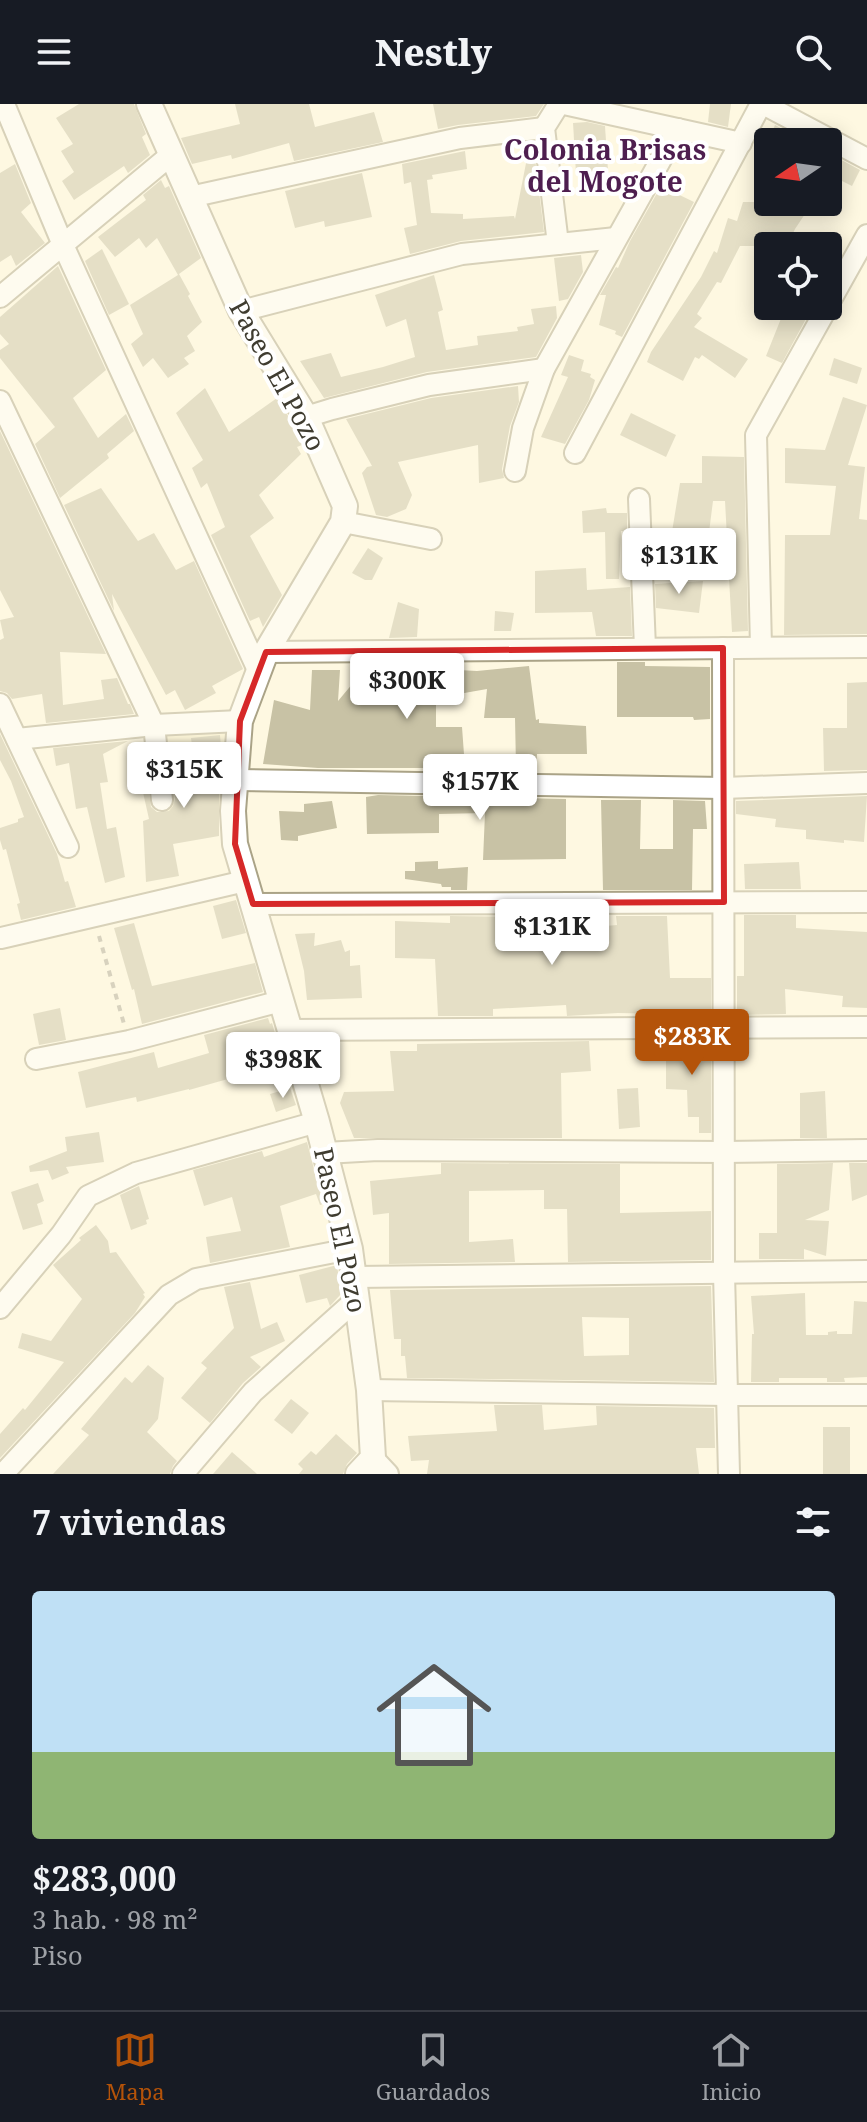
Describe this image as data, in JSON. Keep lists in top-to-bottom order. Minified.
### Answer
{"streets":{"street":["Paseo El Pozo"]},"districts":["Colonia Brisas del Mogote"],"north":"left","page":{"header":"Nestly","price":["$131K","$300K","$315K","$157K","$131K","$283K","$398K"],"heading":"7 viviendas","list":[{"name":"$283,000","note":"3 hab. · 98 m² · Piso"}],"tabs":["Mapa","Guardados","Inicio"]}}
